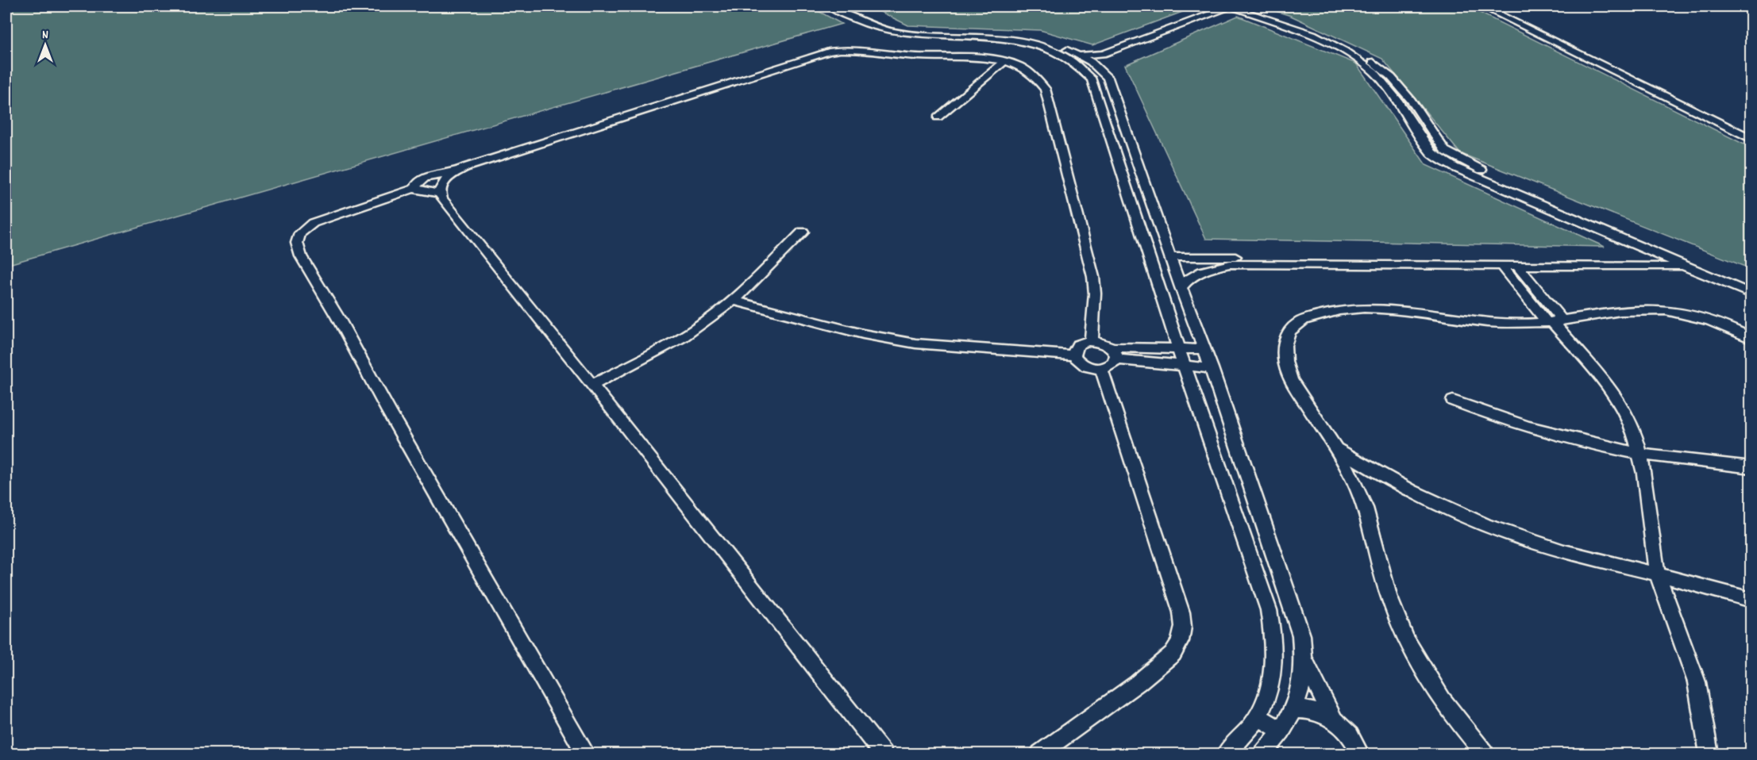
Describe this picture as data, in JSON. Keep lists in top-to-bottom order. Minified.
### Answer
{"north":"top"}
